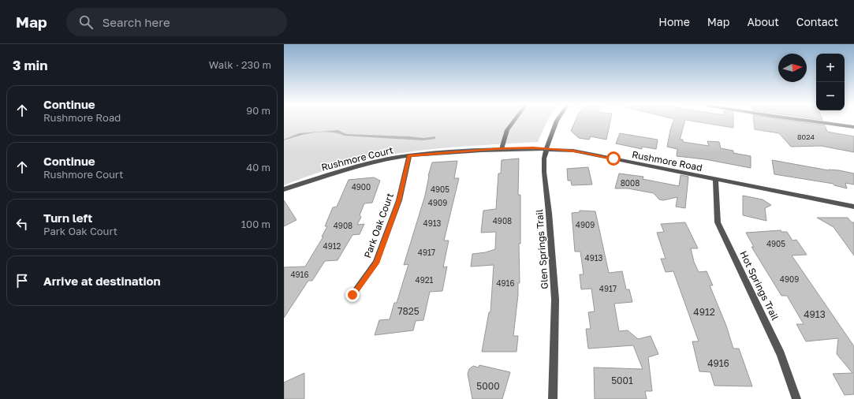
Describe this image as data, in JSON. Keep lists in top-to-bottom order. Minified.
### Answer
{"streets":{"street":["Rushmore Court","Rushmore Road","Park Oak Court","Glen Springs Trail","Hot Springs Trail"]},"crossings":[["Rushmore Court","Rushmore Road"],["Rushmore Court","Park Oak Court"],["Rushmore Road","Glen Springs Trail"],["Rushmore Road","Hot Springs Trail"]],"house_numbers":["8024","8008","4900","4905","4909","4908","4913","4909","4908","4905","4912","4917","4913","4916","4909","4921","4916","4917","7825","4912","4913","4916","5001","5000"],"north":"right","page":{"header":"Map","search":"Search here","nav":["Home","Map","About","Contact"],"heading":["3 min","Walk · 230 m"],"map_buttons":["+","−"],"list":[["Continue","Rushmore Road","90 m"],["Continue","Rushmore Court","40 m"],["Turn left","Park Oak Court","100 m"],"Arrive at destination"]}}
